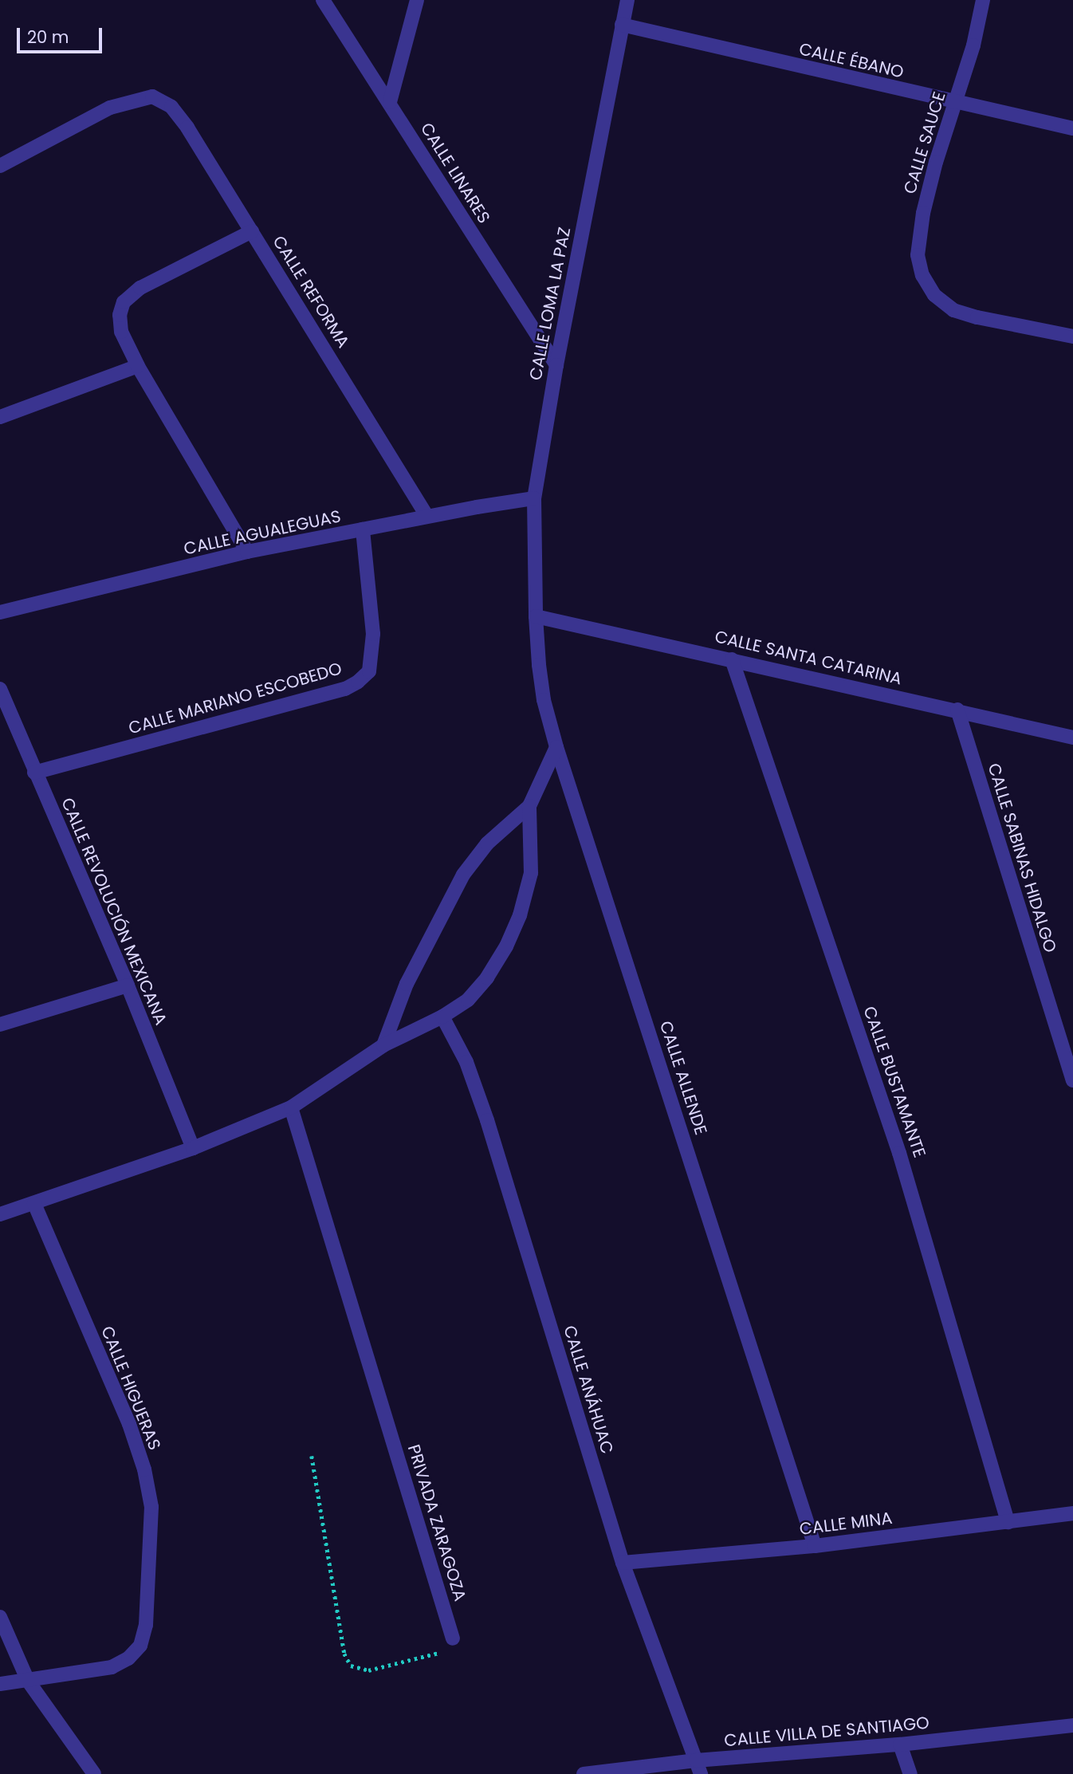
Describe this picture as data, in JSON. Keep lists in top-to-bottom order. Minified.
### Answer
{"streets":{"street":["CALLE ÉBANO","CALLE SAUCE","CALLE LINARES","CALLE REFORMA","CALLE LOMA LA PAZ","CALLE AGUALEGUAS","CALLE SANTA CATARINA","CALLE MARIANO ESCOBEDO","CALLE SABINAS HIDALGO","CALLE REVOLUCIÓN MEXICANA","CALLE ALLENDE","CALLE BUSTAMANTE","CALLE HIGUERAS","CALLE ANÁHUAC","PRIVADA ZARAGOZA","CALLE MINA","CALLE VILLA DE SANTIAGO"]},"crossings":[["CALLE ÉBANO","CALLE SAUCE"],["CALLE ÉBANO","CALLE LOMA LA PAZ"],["CALLE LINARES","CALLE LOMA LA PAZ"],["CALLE REFORMA","CALLE AGUALEGUAS"],["CALLE LOMA LA PAZ","CALLE AGUALEGUAS"],["CALLE LOMA LA PAZ","CALLE SANTA CATARINA"],["CALLE LOMA LA PAZ","CALLE ALLENDE"],["CALLE AGUALEGUAS","CALLE MARIANO ESCOBEDO"],["CALLE SANTA CATARINA","CALLE SABINAS HIDALGO"],["CALLE SANTA CATARINA","CALLE ALLENDE"],["CALLE SANTA CATARINA","CALLE BUSTAMANTE"],["CALLE MARIANO ESCOBEDO","CALLE REVOLUCIÓN MEXICANA"],["CALLE ALLENDE","CALLE MINA"],["CALLE BUSTAMANTE","CALLE MINA"],["CALLE ANÁHUAC","CALLE MINA"],["CALLE ANÁHUAC","CALLE VILLA DE SANTIAGO"]],"scale_bar":"20 m"}
